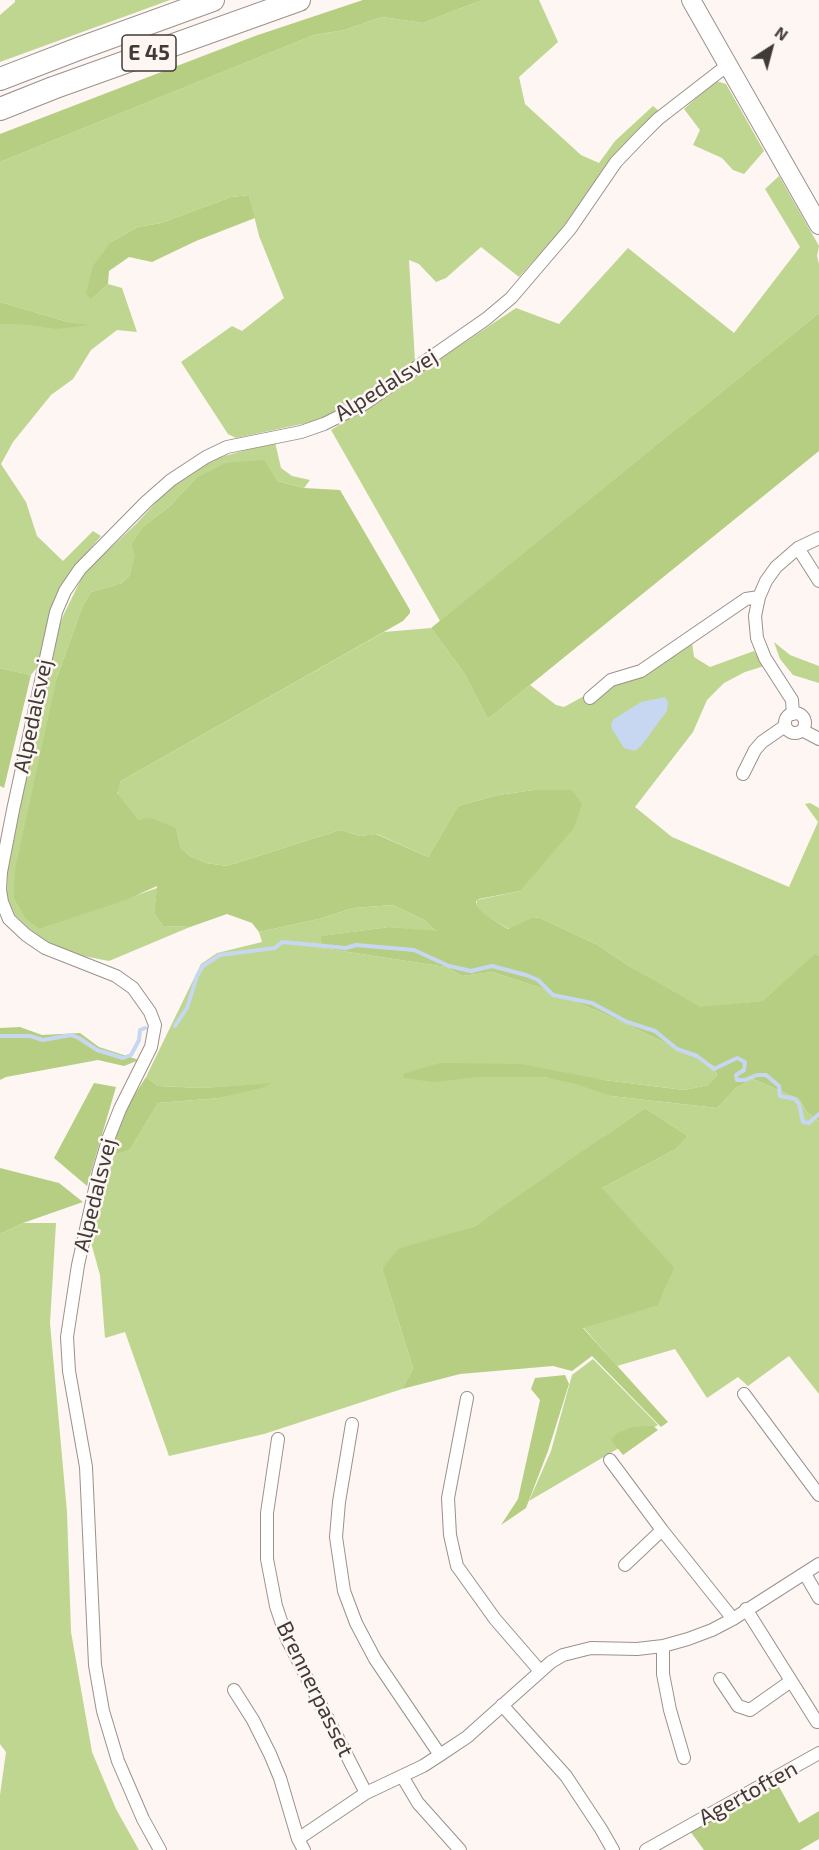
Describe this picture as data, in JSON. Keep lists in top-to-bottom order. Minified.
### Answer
{"streets":{"highway":["E 45"],"street":["Alpedalsvej","Brennerpasset","Agertoften"]},"north":"top right"}
